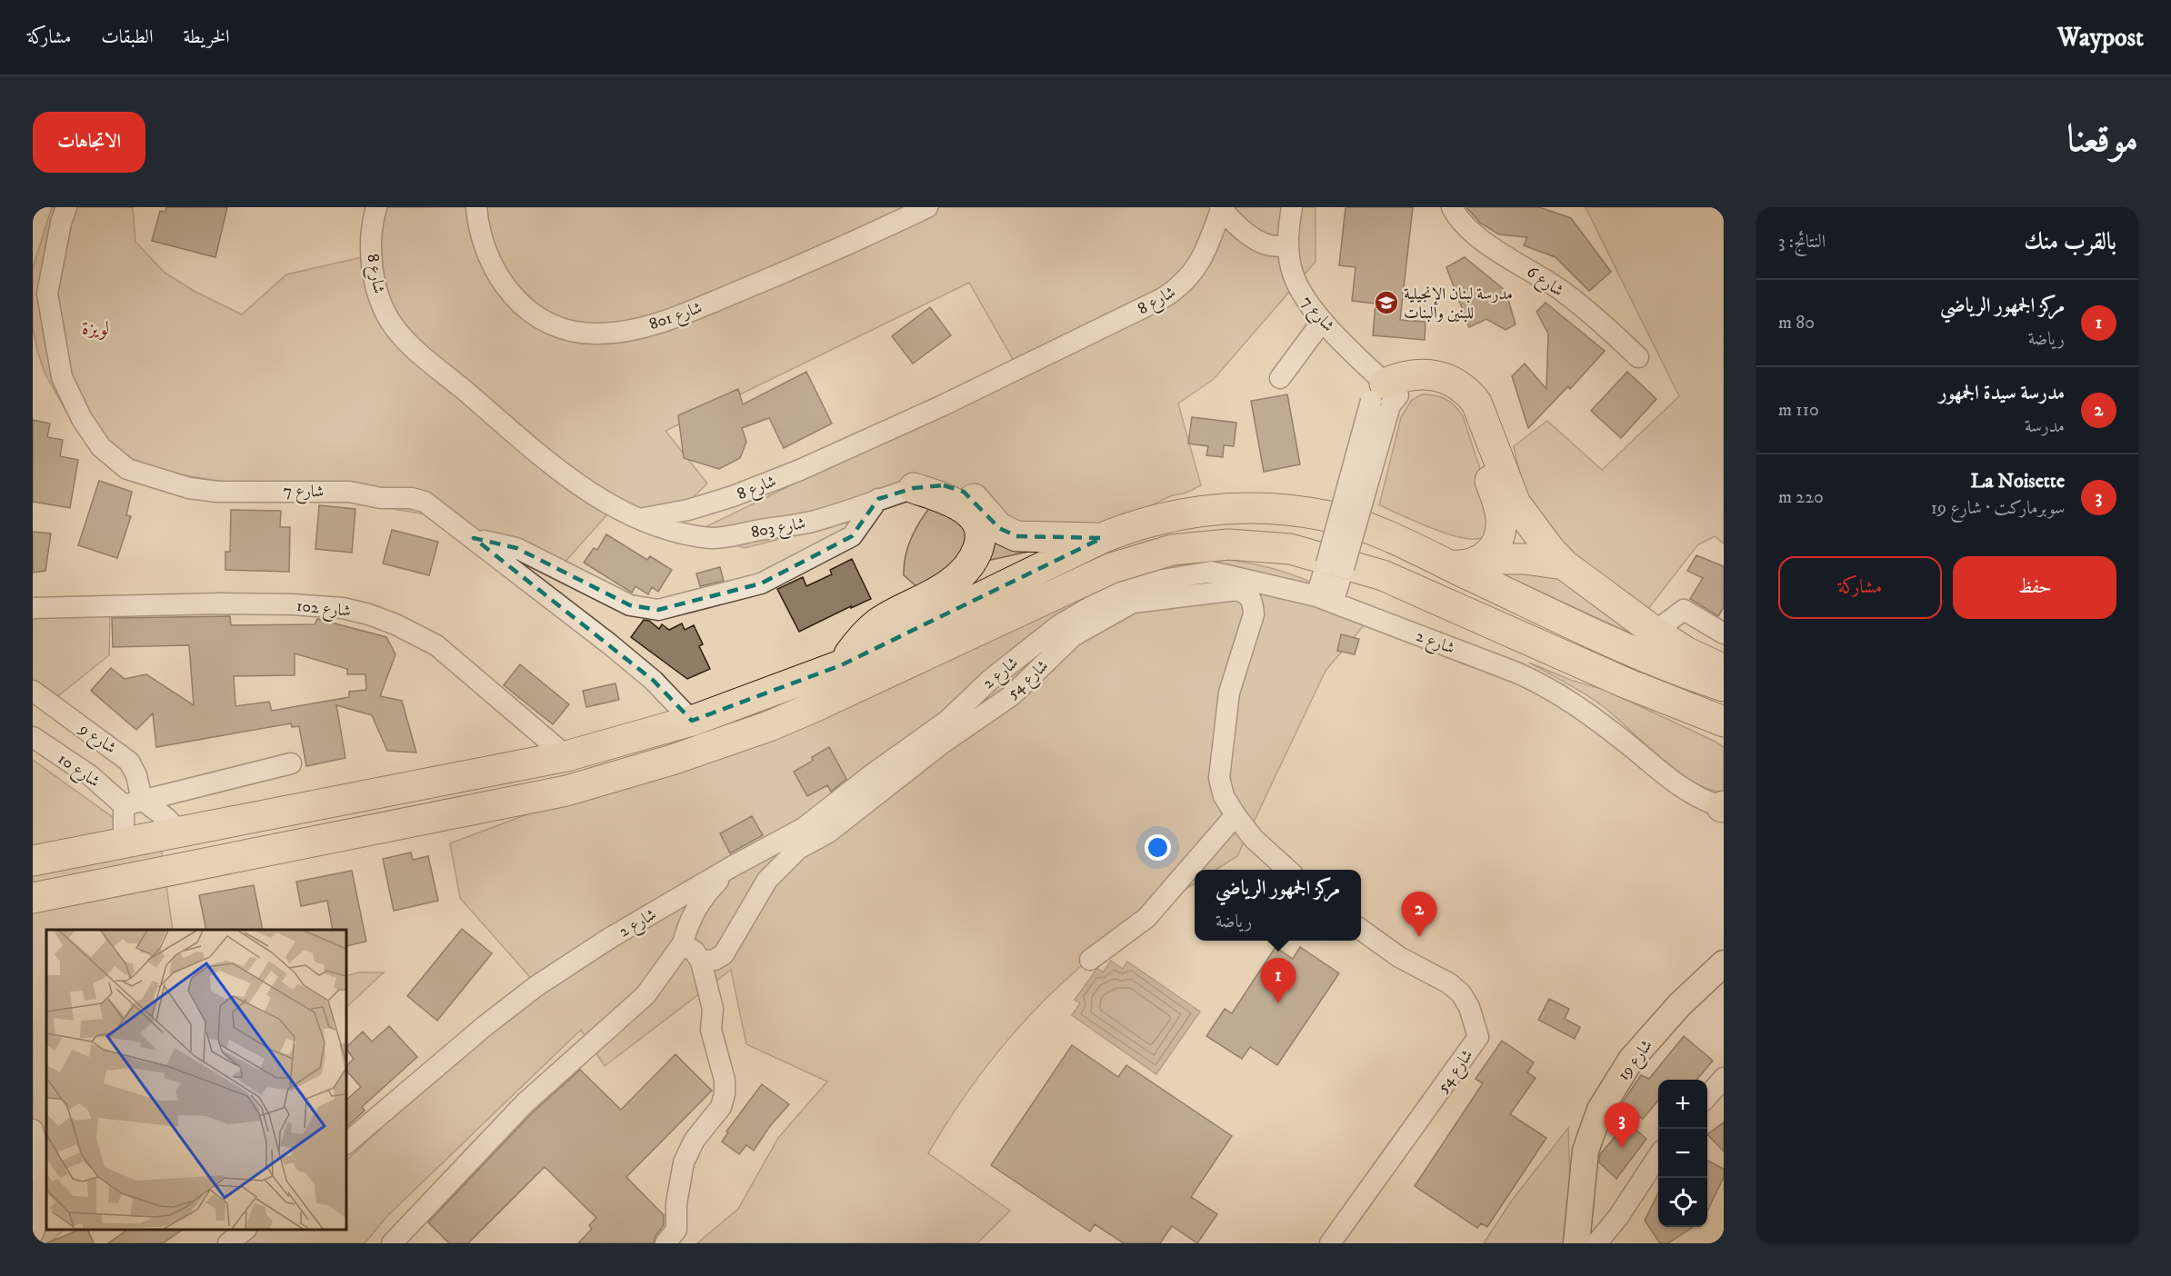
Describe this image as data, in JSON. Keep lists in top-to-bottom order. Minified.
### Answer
{"streets":{"main road":["شارع 19"],"street":["شارع 8","شارع 6","شارع 7","شارع 801","شارع 803","شارع 102","شارع 2","شارع 54","شارع 9","شارع 10"]},"crossings":[["شارع 8","شارع 7"],["شارع 8","شارع 803"],["شارع 9","شارع 10"]],"districts":["لويزة"],"places":{"school or university":["مدرسة لبنان الإنجيلية للبنين والبنات"]},"page":{"header":"Waypost","nav":["الخريطة","الطبقات","مشاركة"],"title":"موقعنا","buttons":["الاتجاهات",["حفظ","مشاركة"]],"heading":["بالقرب منك","النتائج: 3"],"list":[{"mark":"1","name":"مركز الجمهور الرياضي","note":"رياضة","value":"80 m"},{"mark":"2","name":"مدرسة سيدة الجمهور","note":"مدرسة","value":"110 m"},{"mark":"3","name":"La Noisette","note":"سوبرماركت · شارع 19","value":"220 m"}],"popup":["مركز الجمهور الرياضي","رياضة"],"pins":["2","1","3"],"map_buttons":["+","−"]}}
